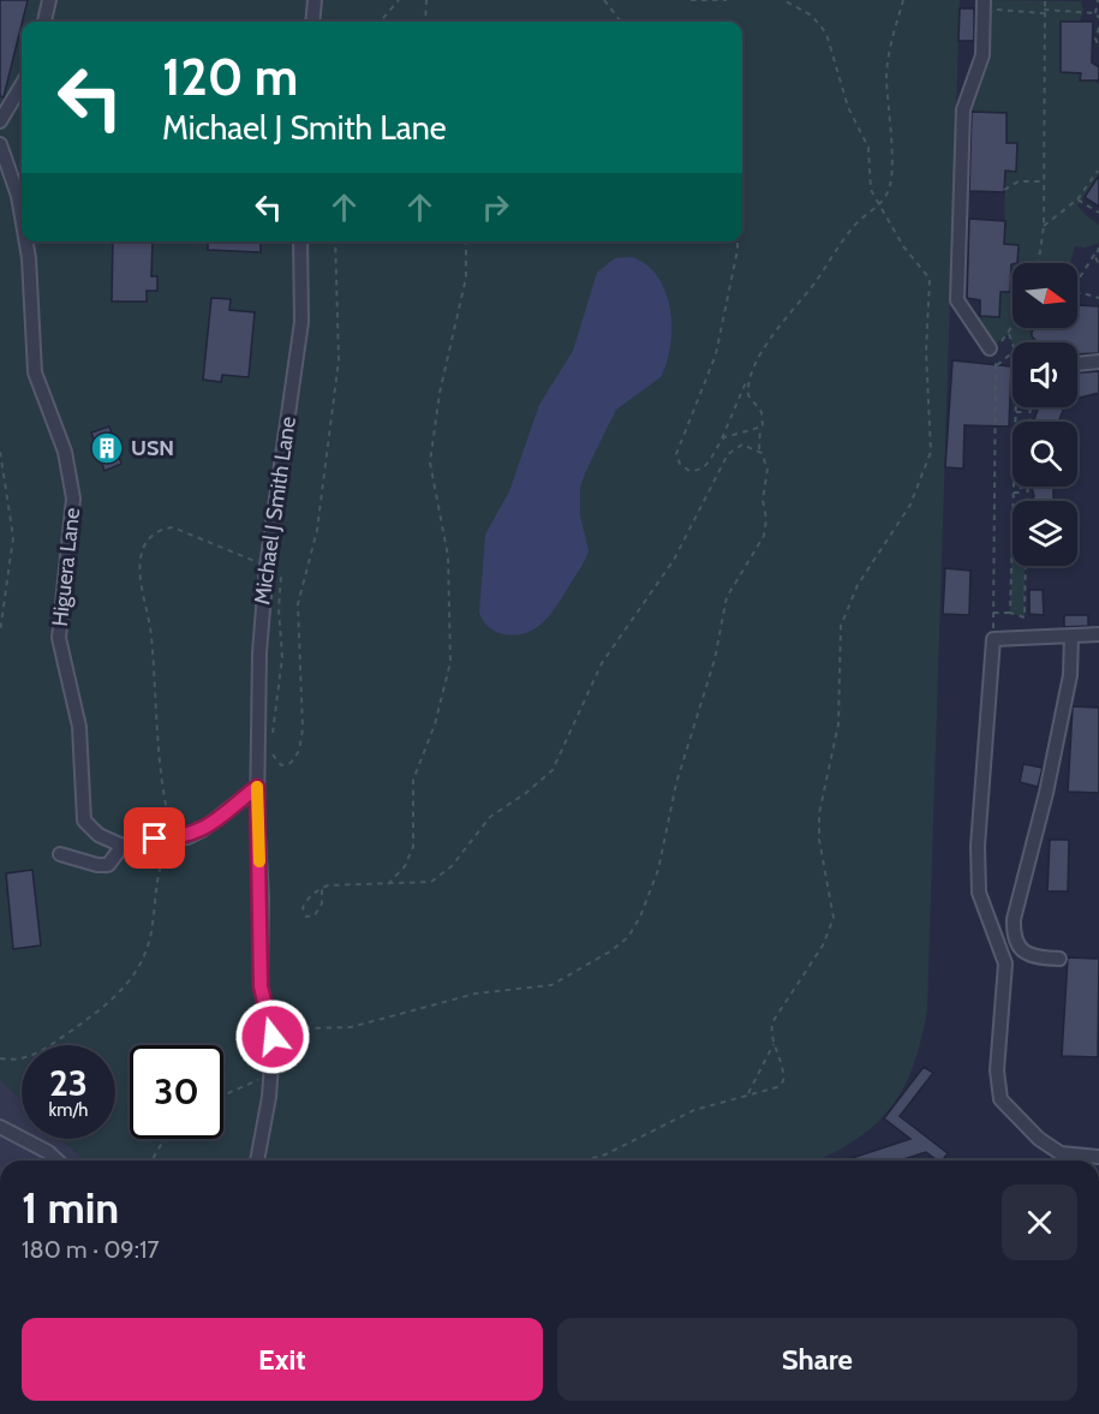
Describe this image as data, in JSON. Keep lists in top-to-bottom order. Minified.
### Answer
{"streets":{"street":["Michael J Smith Lane","Higuera Lane"]},"places":{"building":["USN"]},"north":"right","page":{"turn":["120 m","Michael J Smith Lane"],"speed":"23 km/h","limit":"30","heading":["1 min","180 m · 09:17"],"buttons":["Exit","Share"]}}
